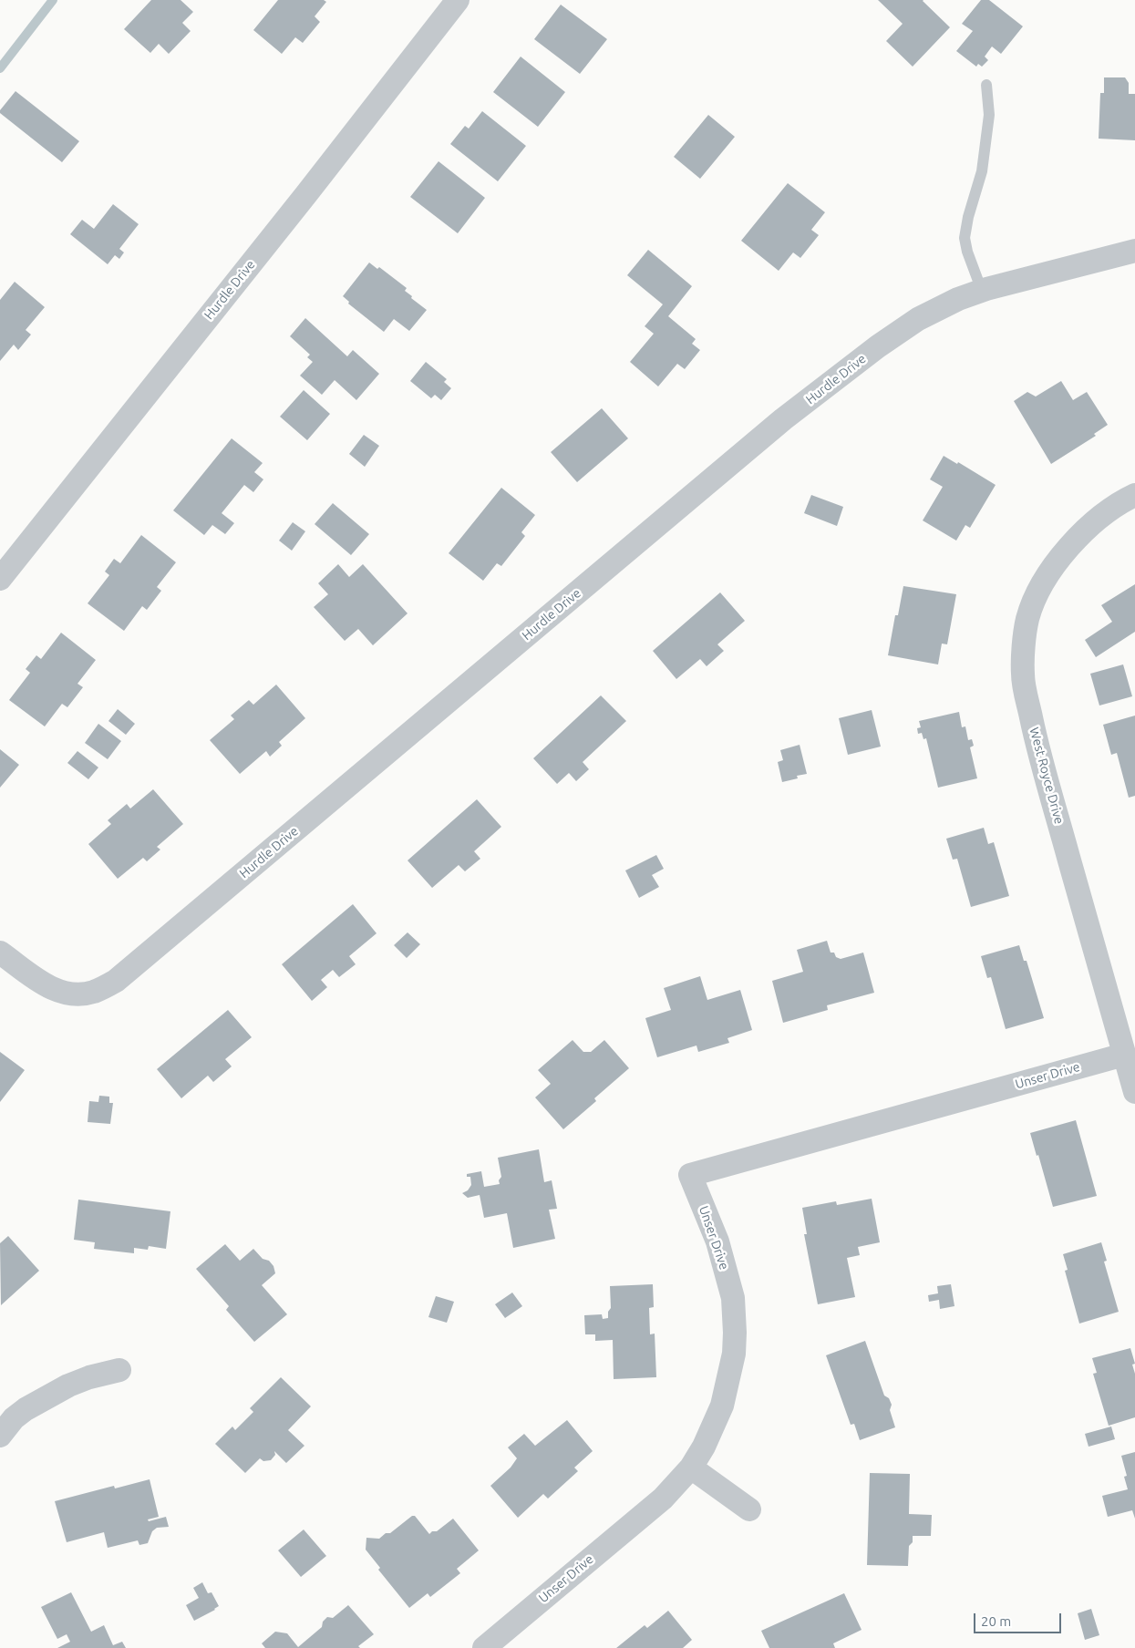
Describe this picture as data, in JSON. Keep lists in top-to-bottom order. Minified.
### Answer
{"streets":{"street":["Hurdle Drive","West Royce Drive","Unser Drive"]},"crossings":[["West Royce Drive","Unser Drive"]],"scale_bar":"20 m"}
